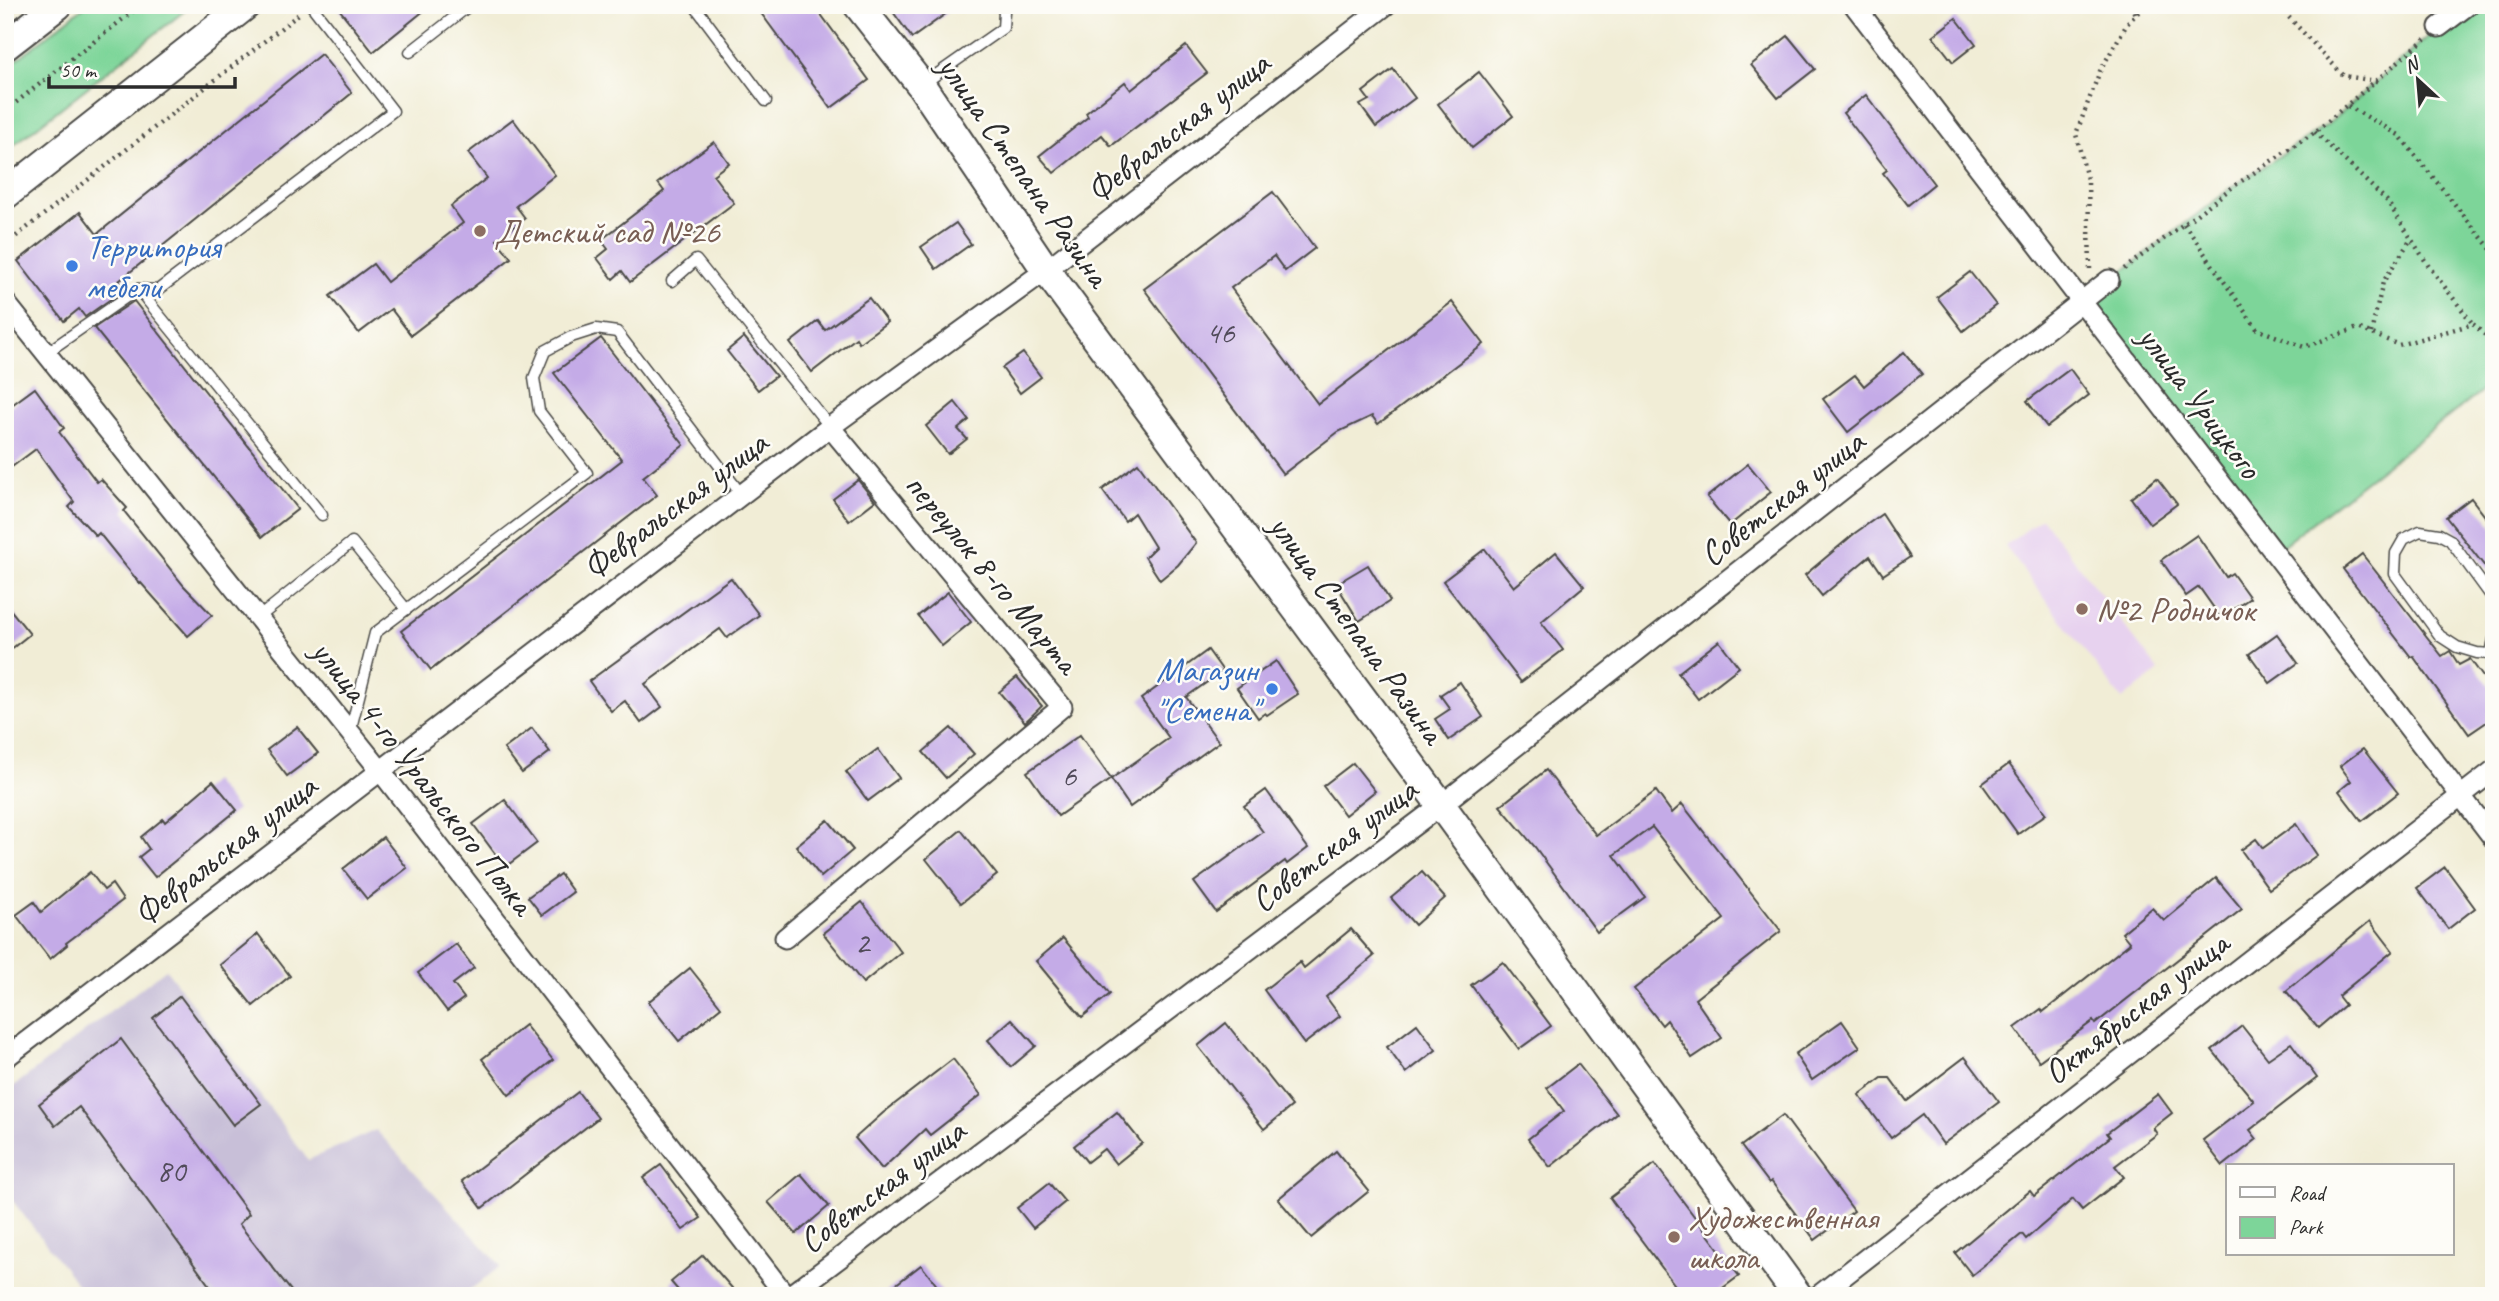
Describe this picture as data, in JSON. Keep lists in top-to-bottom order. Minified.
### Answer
{"streets":{"main road":["улица Степана Разина"],"street":["Февральская улица","улица Урицкого","Советская улица","переулок 8-го Марта","улица 4-го Уральского Полка","Октябрьская улица"]},"crossings":[["Февральская улица","улица Степана Разина"],["Февральская улица","переулок 8-го Марта"],["Февральская улица","улица 4-го Уральского Полка"],["улица Степана Разина","Советская улица"],["улица Урицкого","Советская улица"],["улица Урицкого","Октябрьская улица"],["Советская улица","улица 4-го Уральского Полка"]],"places":["Детский сад №26","Территория мебели","№2 Родничок","Магазин \"Семена\"","Художественная школа"],"house_numbers":["46","6","2","80"],"legend":["Road","Park"],"scale_bar":"50 m","north":"top left"}
